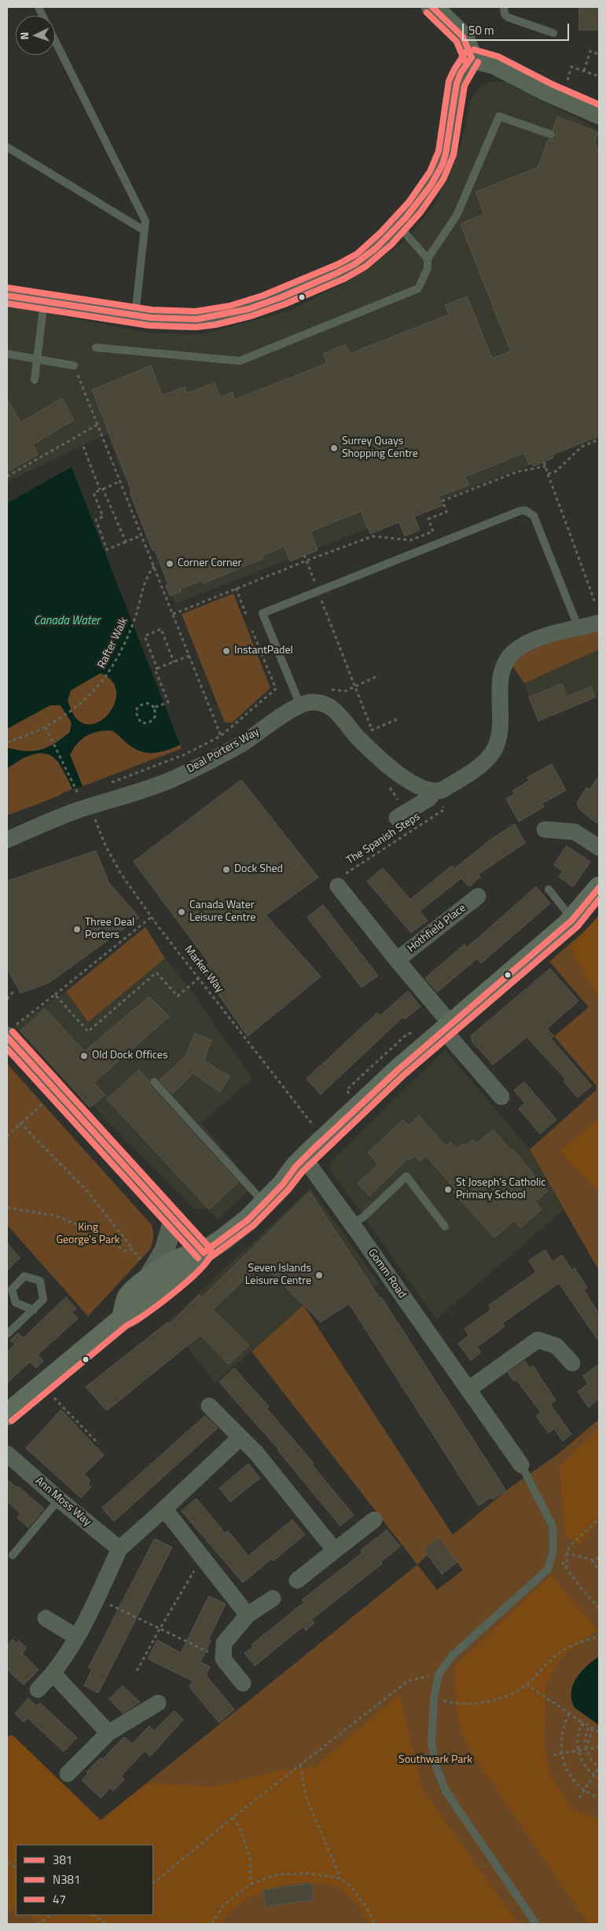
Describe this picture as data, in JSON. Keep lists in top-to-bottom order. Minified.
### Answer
{"streets":{"street":["Deal Porters Way","Hothfield Place","Gomm Road","Ann Moss Way"],"path":["Rafter Walk","The Spanish Steps","Marker Way"]},"crossings":[["The Spanish Steps","Hothfield Place"]],"water":["Canada Water"],"parks":["King George's Park","Southwark Park"],"places":["Surrey Quays Shopping Centre","Corner Corner","InstantPadel","Dock Shed","Canada Water Leisure Centre","Three Deal Porters","Old Dock Offices","St Joseph's Catholic Primary School","Seven Islands Leisure Centre"],"lines":["transit line 381","transit line N381","transit line 47"],"legend":["381","N381","47"],"scale_bar":"50 m","north":"left"}
